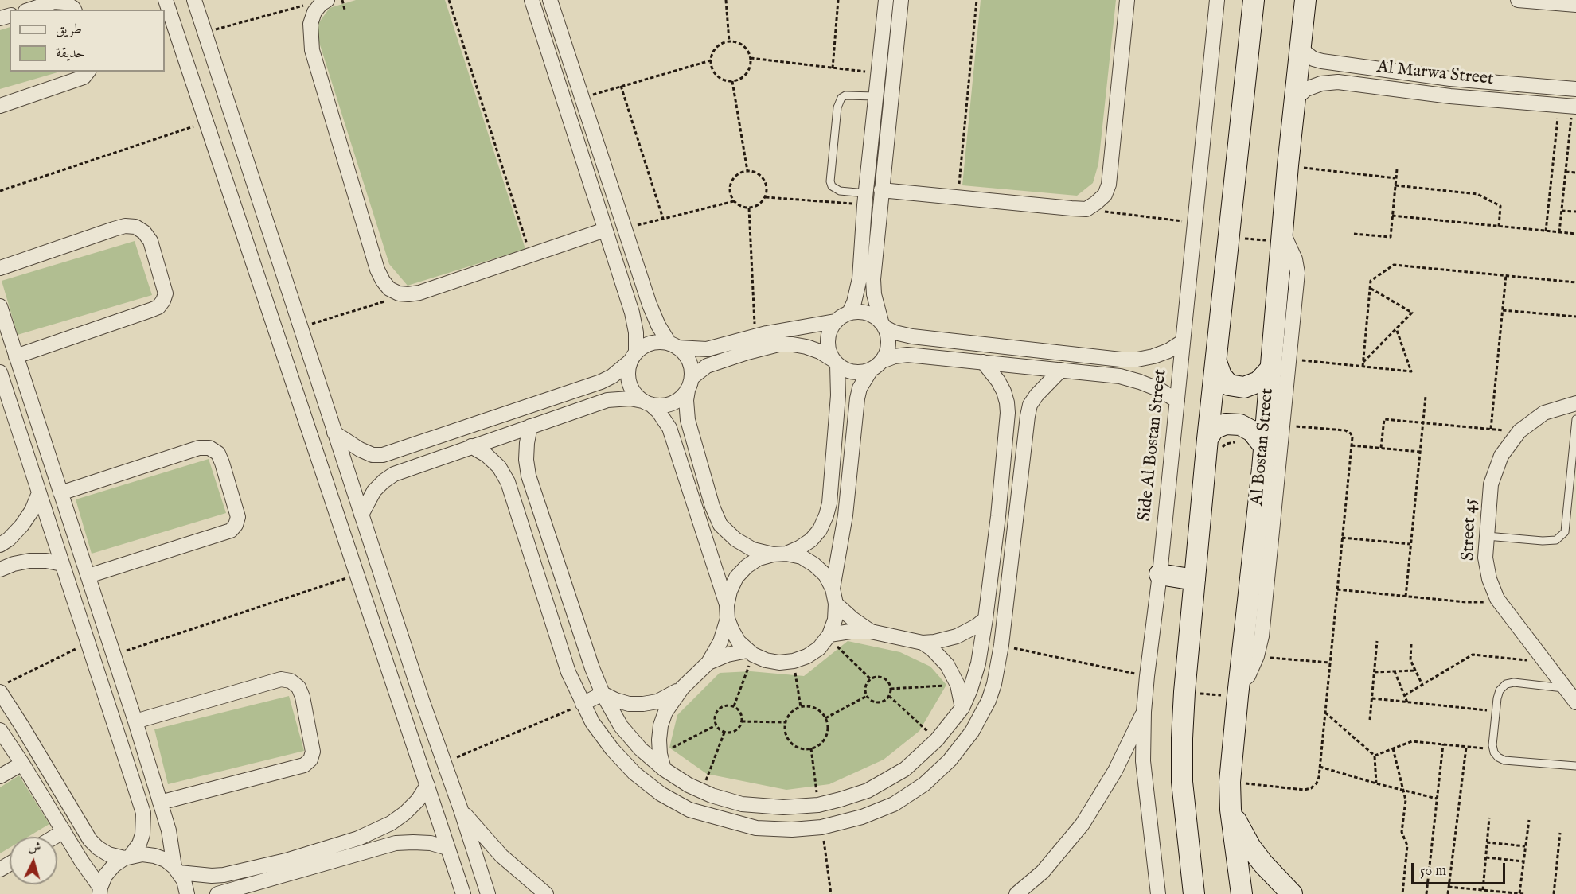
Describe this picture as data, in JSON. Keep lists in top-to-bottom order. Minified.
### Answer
{"streets":{"street":["Al Marwa Street","Side Al Bostan Street","Al Bostan Street","Street 45"]},"crossings":[["Al Marwa Street","Al Bostan Street"]],"legend":["طريق","حديقة"],"scale_bar":"50 m","north":"top"}
